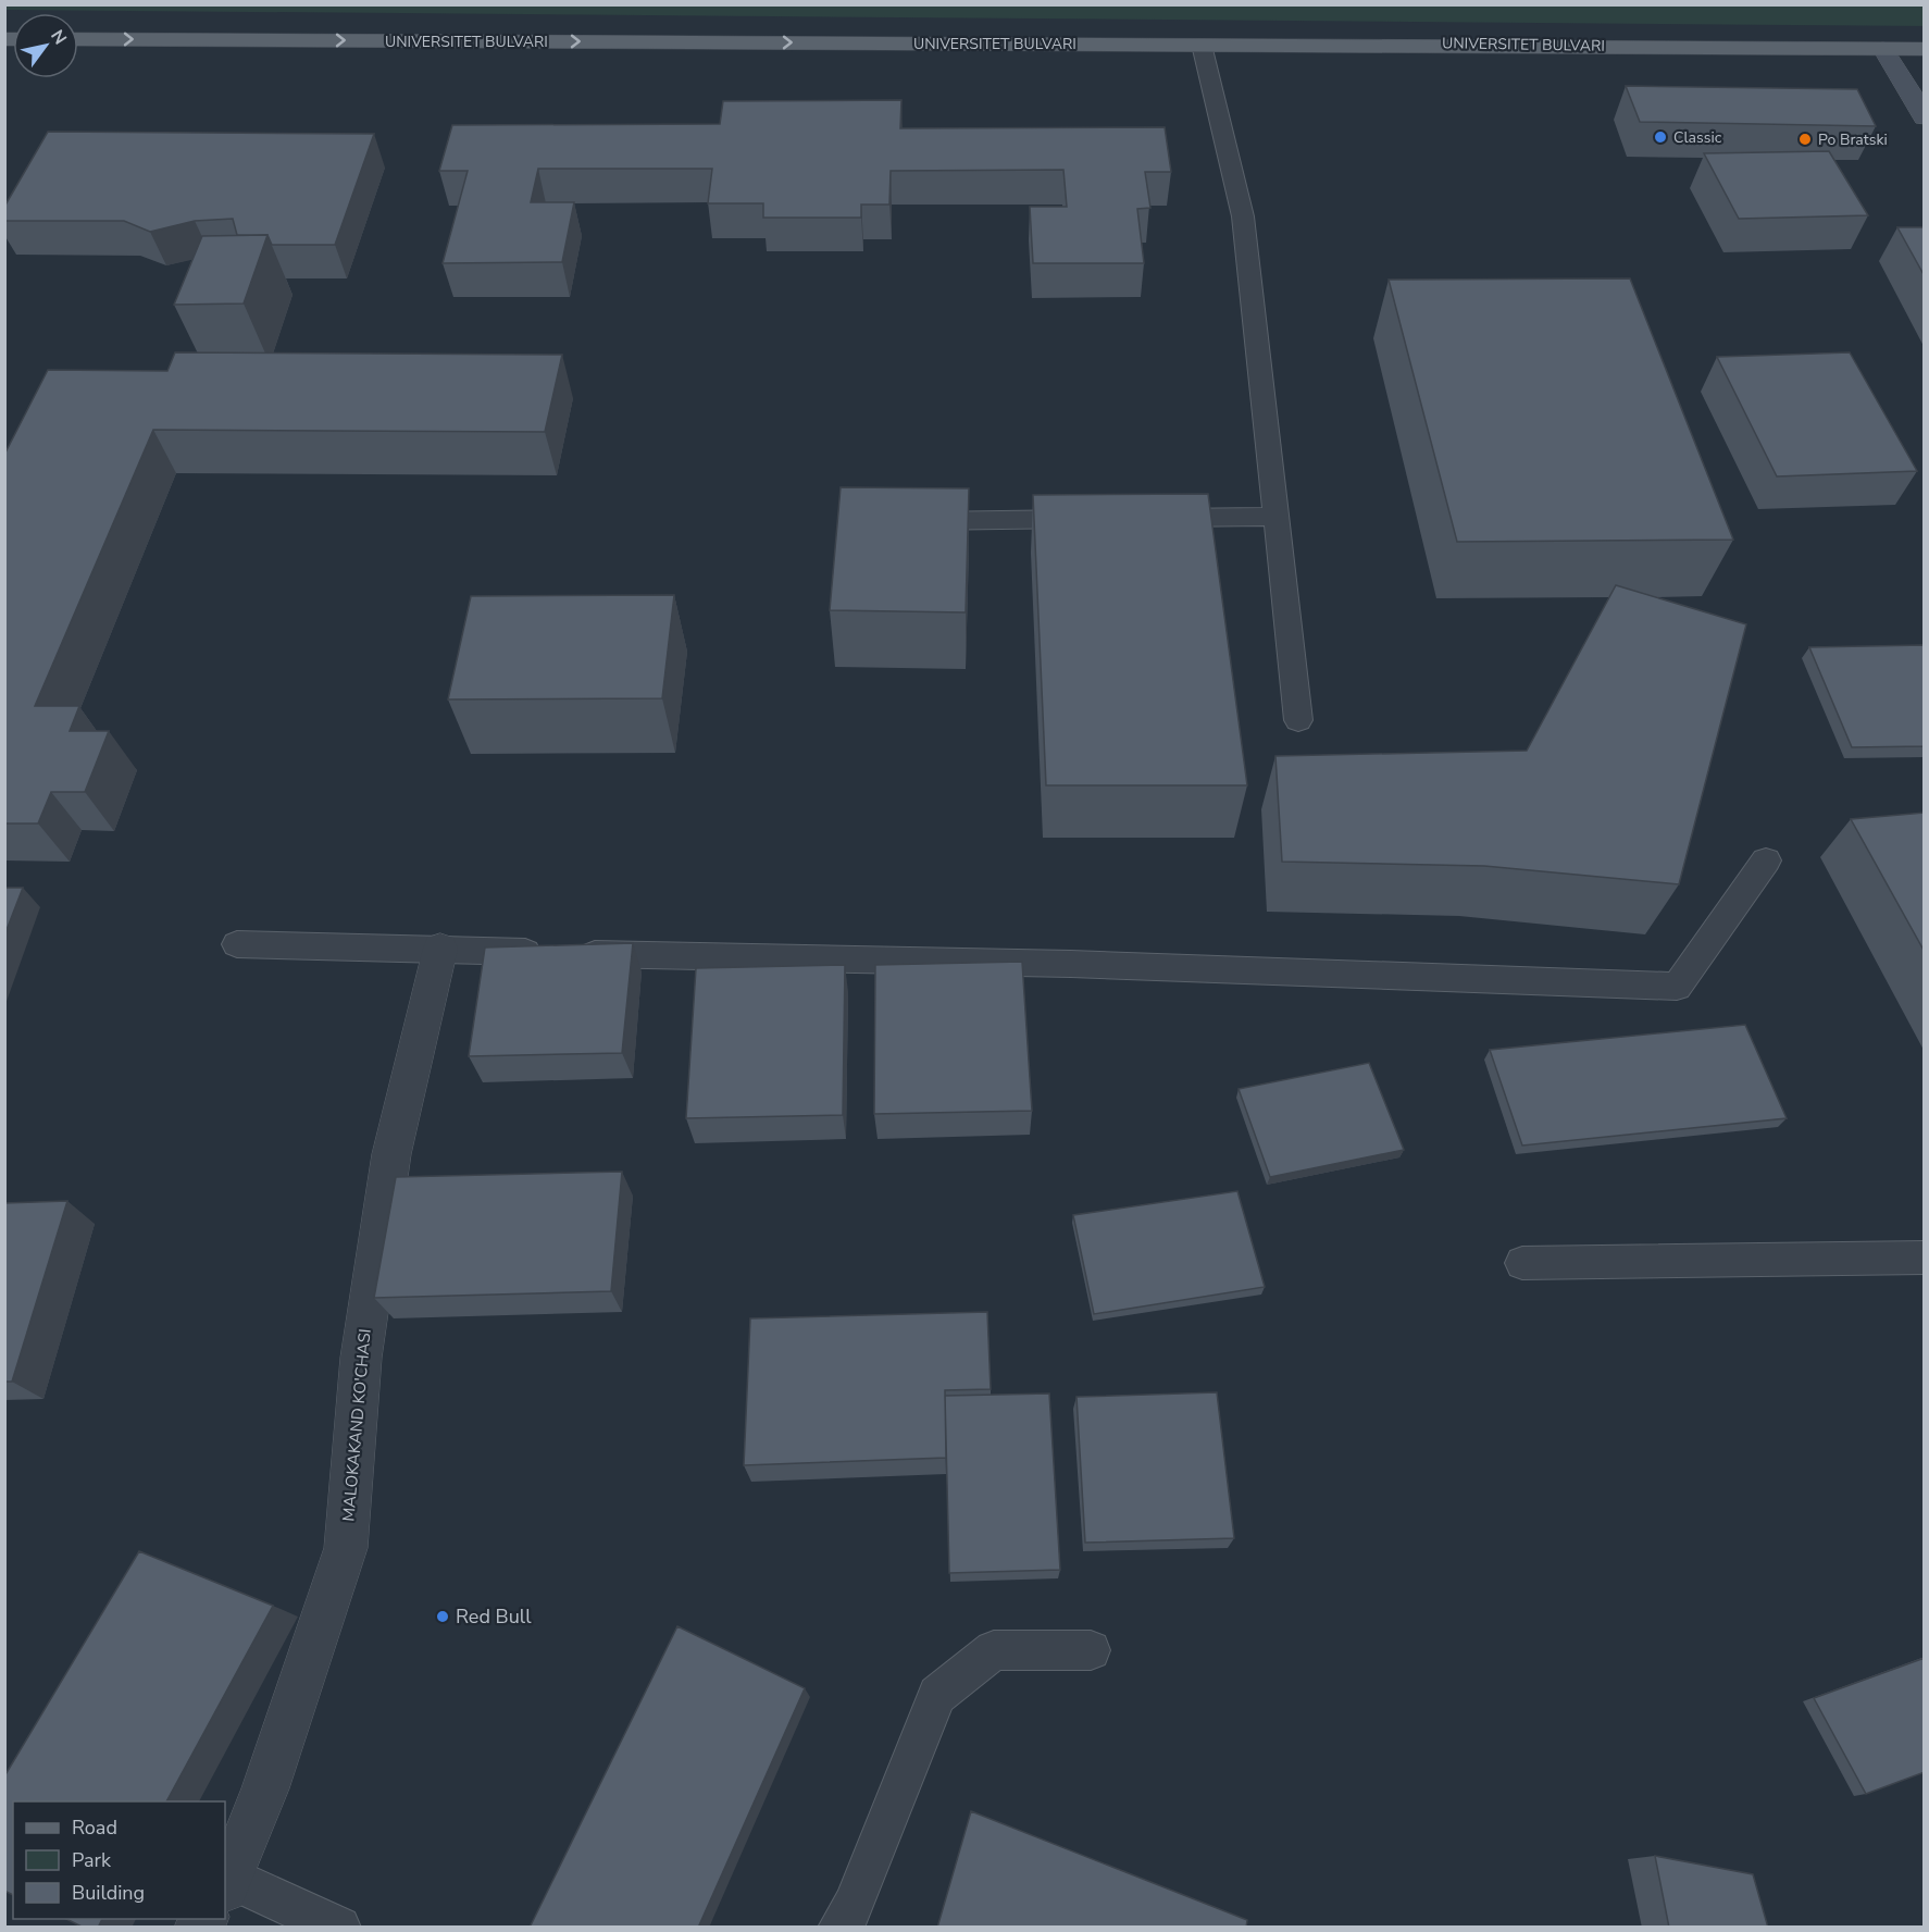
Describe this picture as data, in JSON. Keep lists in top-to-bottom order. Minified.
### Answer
{"streets":{"main road":["UNIVERSITET BULVARI"],"street":["MALOKAKAND KO'CHASI"]},"one_way":["UNIVERSITET BULVARI"],"places":["Classic","Po Bratski","Red Bull"],"legend":["Road","Park","Building"],"north":"top right"}
